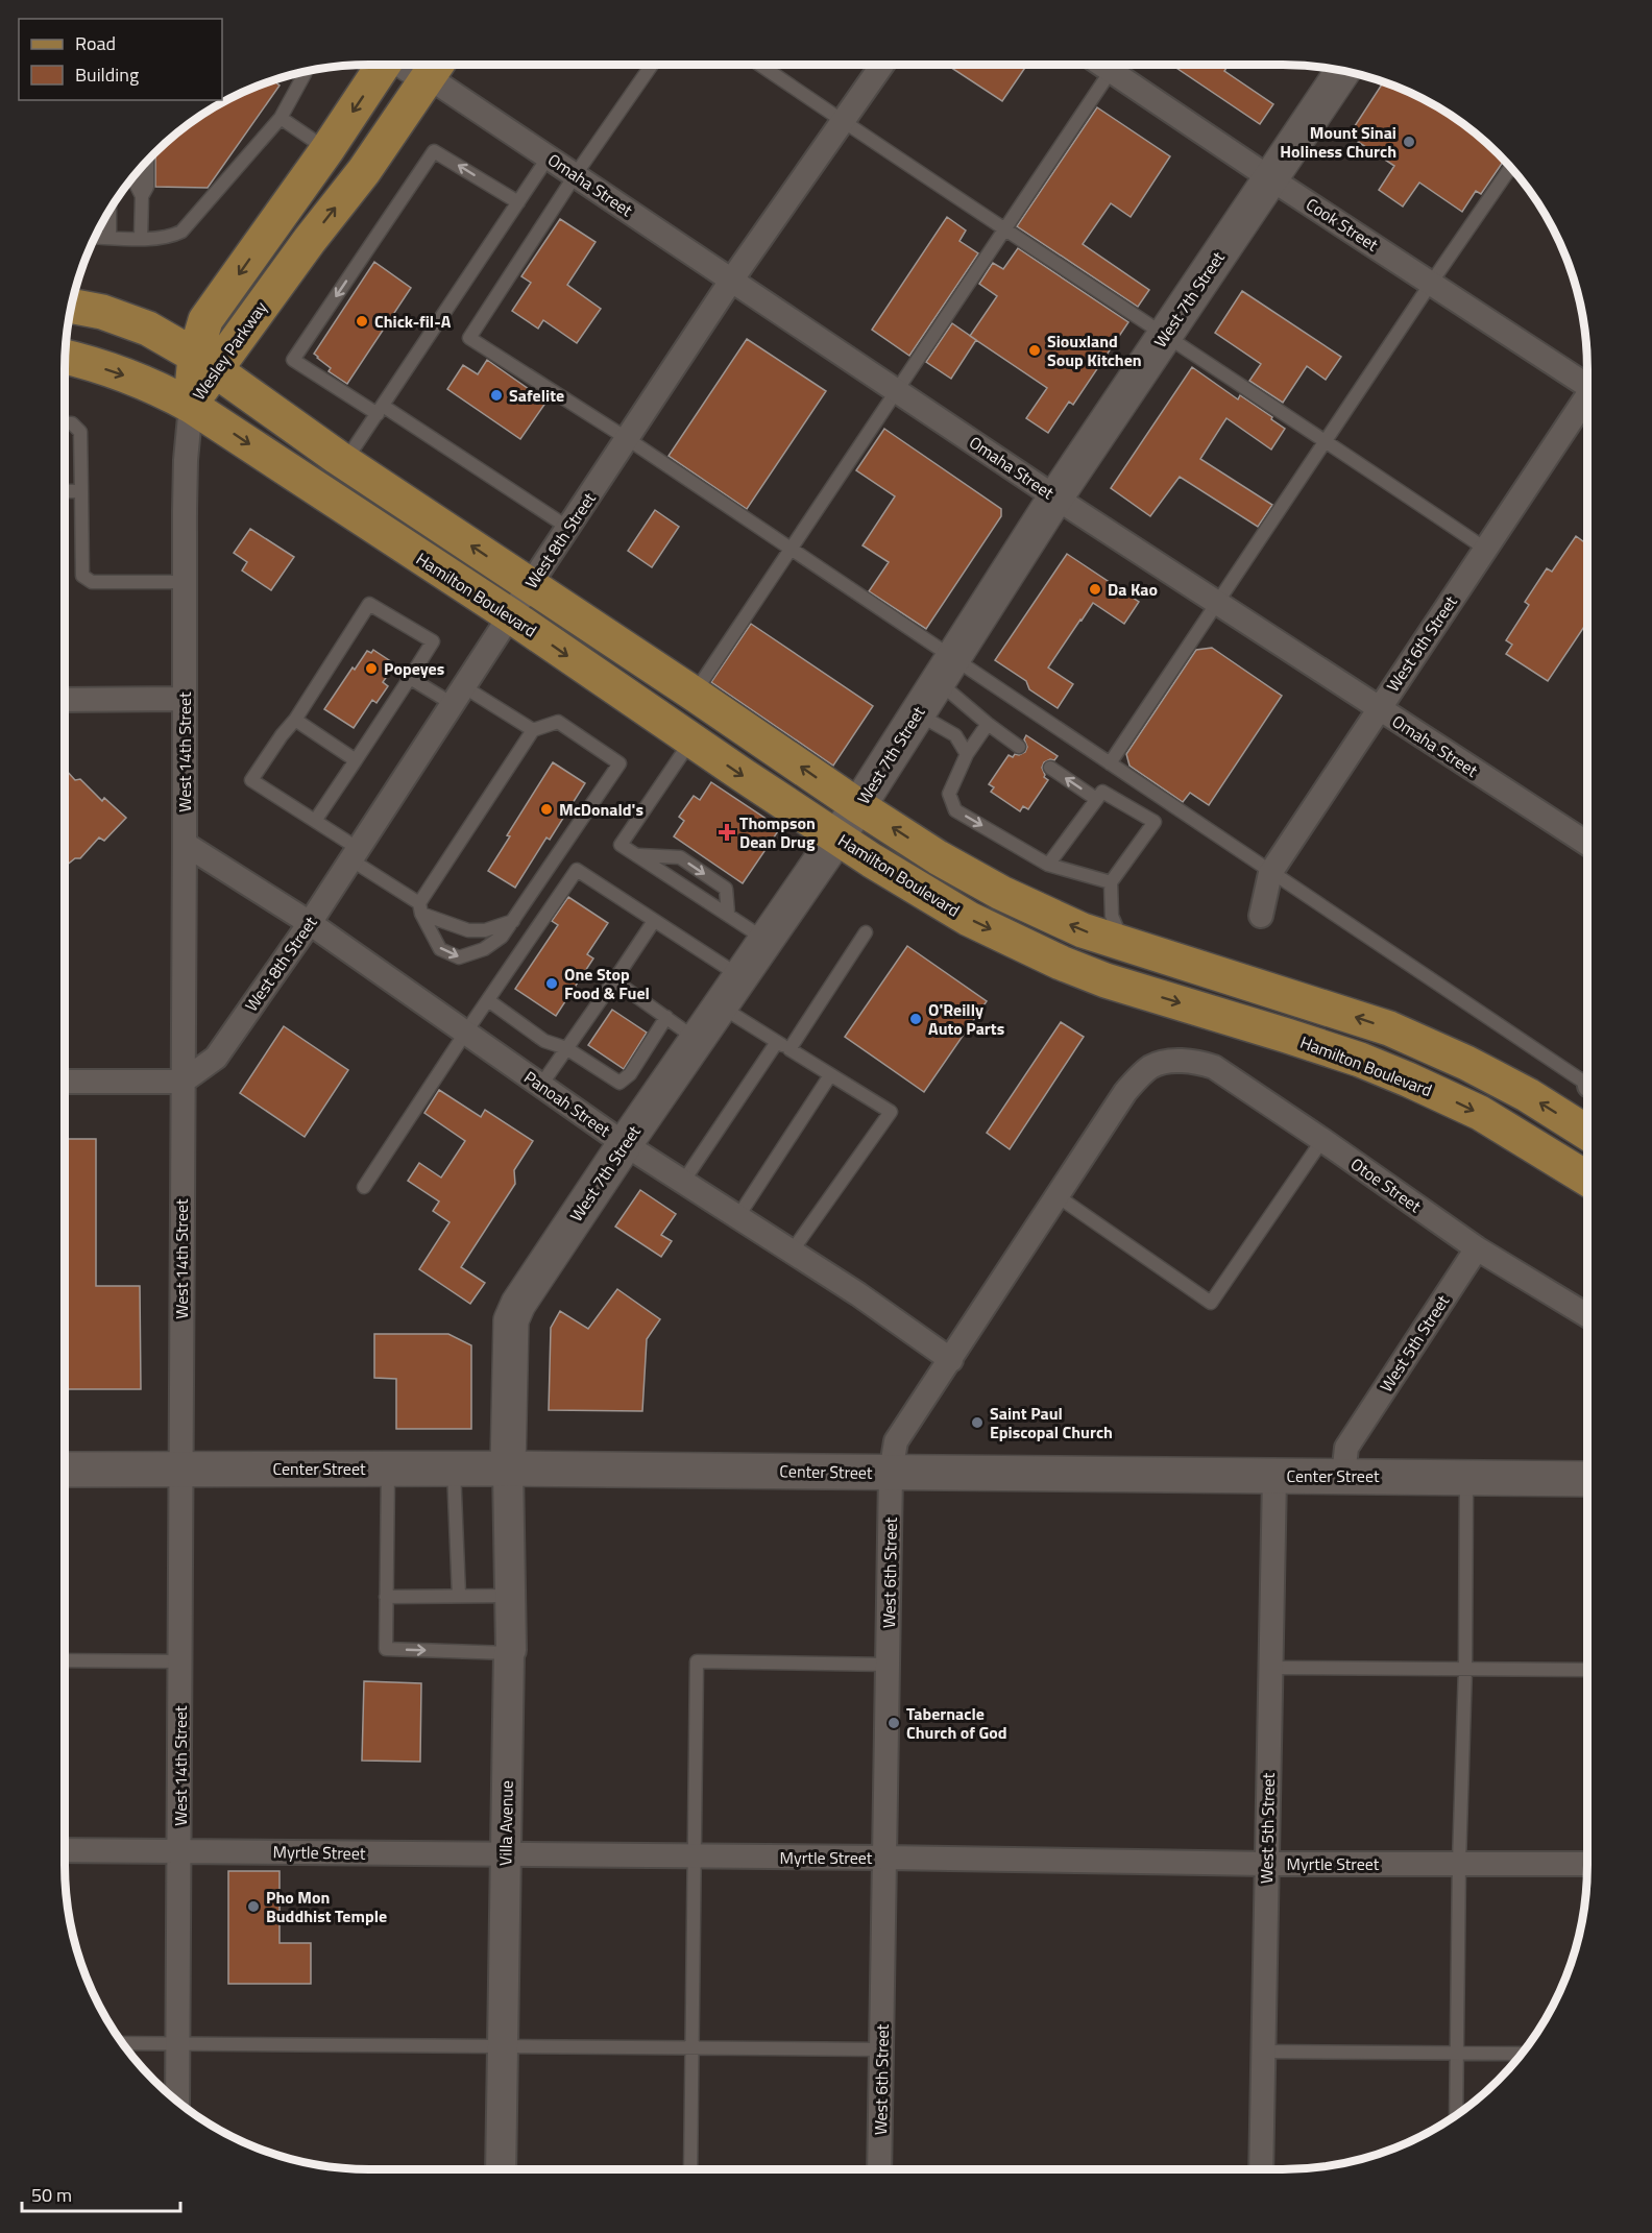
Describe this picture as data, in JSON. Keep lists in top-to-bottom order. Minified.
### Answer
{"streets":{"main road":["West 7th Street","Wesley Parkway","Hamilton Boulevard","Center Street"],"street":["Omaha Street","Cook Street","West 8th Street","West 6th Street","West 14th Street","Panoah Street","Otoe Street","West 5th Street","Villa Avenue","Myrtle Street"]},"crossings":[["Omaha Street","West 7th Street"],["Omaha Street","Wesley Parkway"],["Omaha Street","West 8th Street"],["Omaha Street","West 6th Street"],["Cook Street","West 7th Street"],["West 7th Street","Hamilton Boulevard"],["West 7th Street","Panoah Street"],["West 7th Street","Center Street"],["West 7th Street","Villa Avenue"],["Wesley Parkway","Hamilton Boulevard"],["Wesley Parkway","West 14th Street"],["West 8th Street","Hamilton Boulevard"],["West 8th Street","West 14th Street"],["West 8th Street","Panoah Street"],["Hamilton Boulevard","West 14th Street"],["West 6th Street","Panoah Street"],["West 6th Street","Otoe Street"],["West 6th Street","Center Street"],["West 6th Street","Myrtle Street"],["West 14th Street","Panoah Street"],["West 14th Street","Center Street"],["West 14th Street","Myrtle Street"],["Otoe Street","West 5th Street"],["West 5th Street","Center Street"],["West 5th Street","Myrtle Street"],["Center Street","Villa Avenue"],["Villa Avenue","Myrtle Street"]],"places":{"other":["Mount Sinai Holiness Church","Chick-fil-A","Siouxland Soup Kitchen","Safelite","Da Kao","Popeyes","McDonald's","One Stop Food & Fuel","O'Reilly Auto Parts","Saint Paul Episcopal Church","Tabernacle Church of God","Pho Mon Buddhist Temple"],"health":["Thompson Dean Drug"]},"legend":["Road","Building"],"scale_bar":"50 m"}
